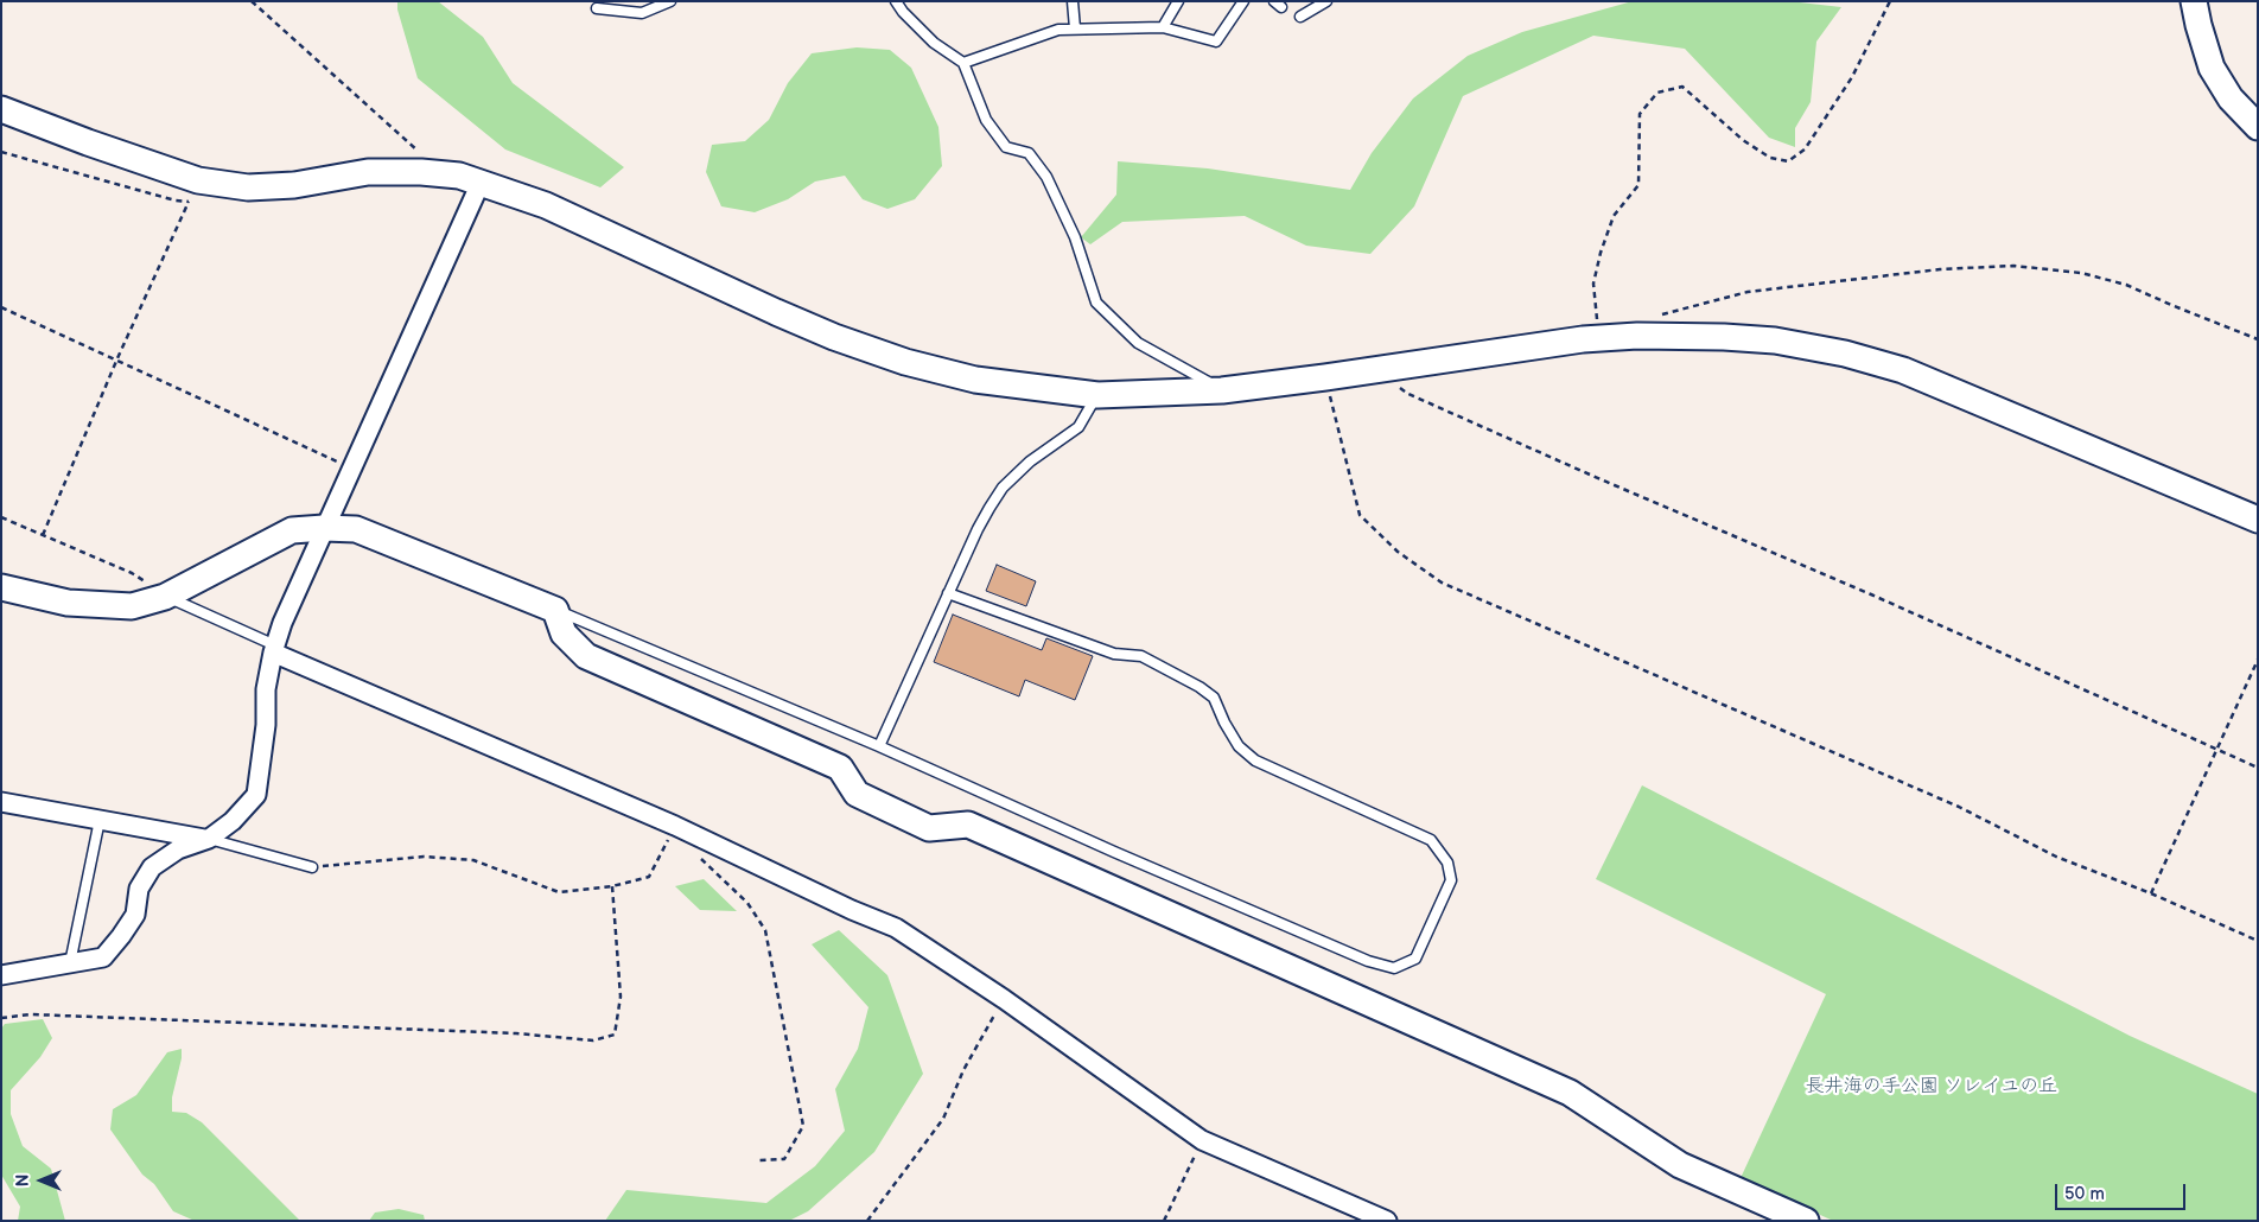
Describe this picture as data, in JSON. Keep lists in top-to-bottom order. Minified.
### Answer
{"parks":["長井海の手公園 ソレイユの丘"],"scale_bar":"50 m","north":"left"}
